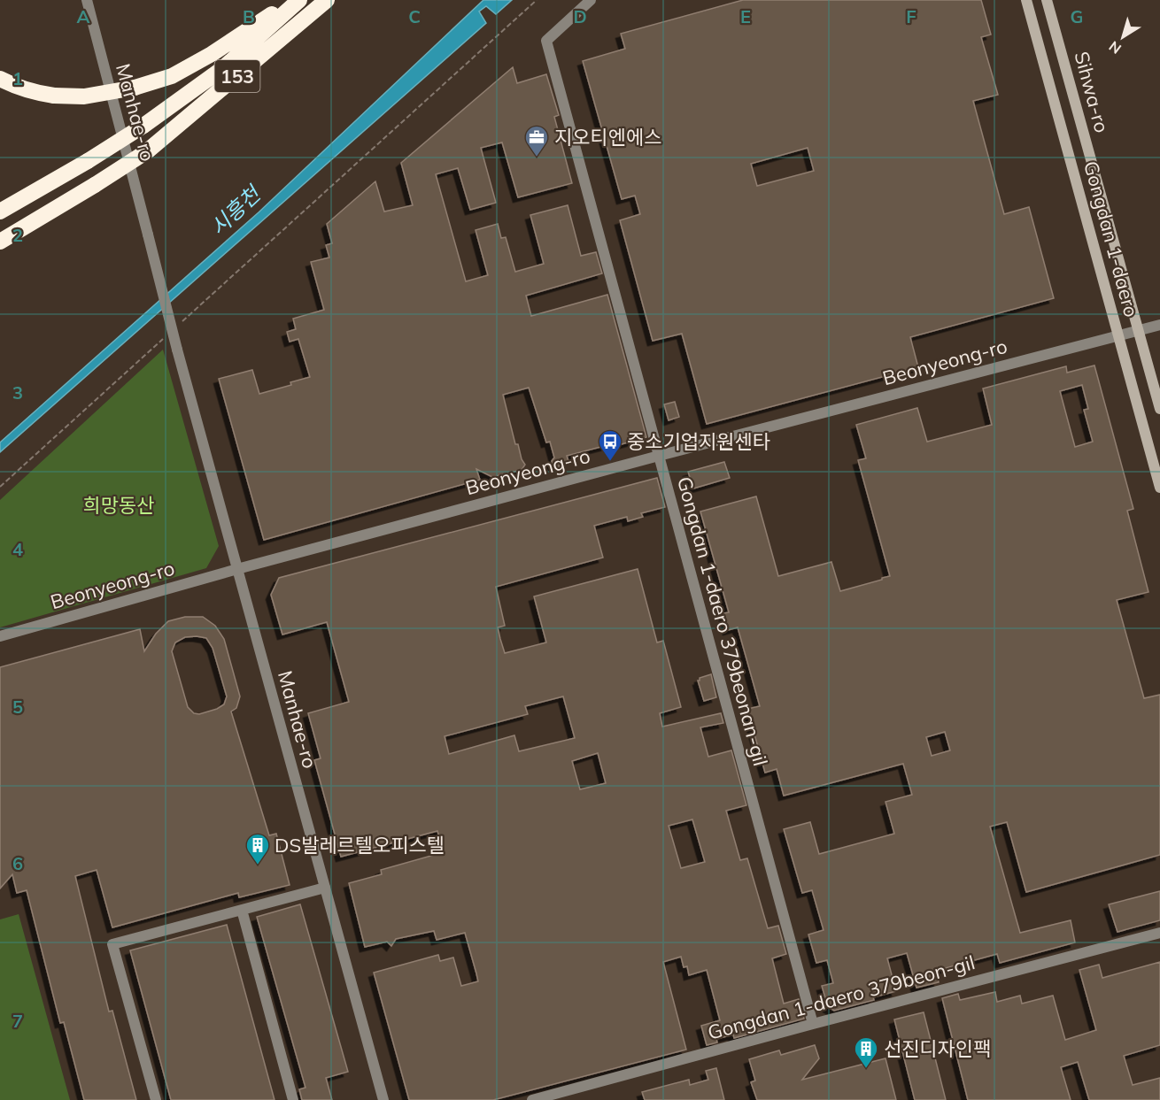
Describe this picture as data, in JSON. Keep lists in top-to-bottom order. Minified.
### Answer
{"streets":{"highway":["153"],"main road":["Sihwa-ro","Gongdan 1-daero"],"street":["Manhae-ro","Beonyeong-ro","Gongdan 1-daero 379beonan-gil","Gongdan 1-daero 379beon-gil"]},"crossings":[["Sihwa-ro","Beonyeong-ro"],["Manhae-ro","Beonyeong-ro"],["Gongdan 1-daero","Beonyeong-ro"],["Beonyeong-ro","Gongdan 1-daero 379beonan-gil"],["Gongdan 1-daero 379beonan-gil","Gongdan 1-daero 379beon-gil"]],"water":["시흥천"],"parks":["희망동산"],"places":{"office":["지오티엔에스"],"bus stop":["중소기업지원센타"],"building":["DS발레르텔오피스텔","선진디자인팩"]},"north":"bottom left","grid":{"columns":["A","B","C","D","E","F","G"],"rows":["1","2","3","4","5","6","7"]}}
